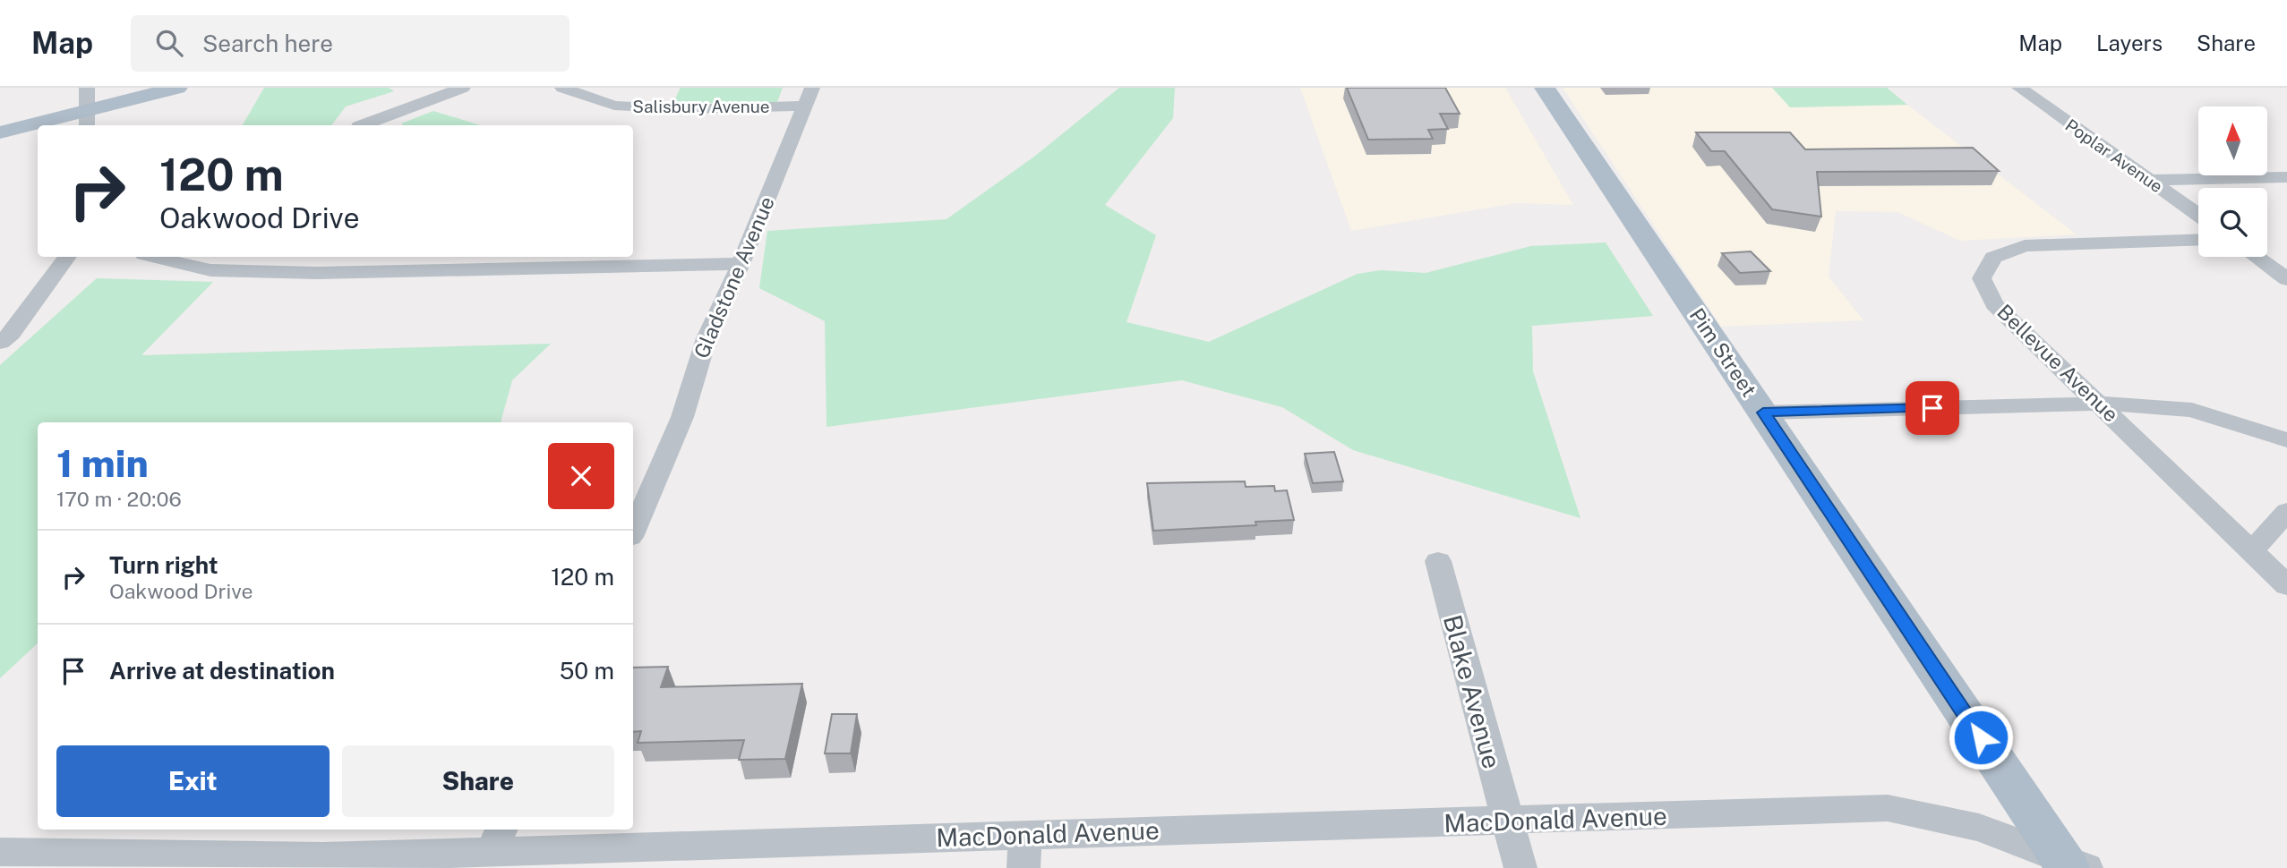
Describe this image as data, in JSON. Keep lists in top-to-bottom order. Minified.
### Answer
{"streets":{"main road":["Pim Street"],"street":["Salisbury Avenue","Poplar Avenue","Gladstone Avenue","Bellevue Avenue","Blake Avenue","MacDonald Avenue"]},"crossings":[["Salisbury Avenue","Gladstone Avenue"],["Pim Street","MacDonald Avenue"],["Blake Avenue","MacDonald Avenue"]],"north":"top","page":{"header":"Map","search":"Search here","nav":["Map","Layers","Share"],"turn":["120 m","Oakwood Drive"],"heading":["1 min","170 m · 20:06"],"list":[{"name":"Turn right","note":"Oakwood Drive","value":"120 m"},{"name":"Arrive at destination","value":"50 m"}],"buttons":["Exit","Share"]}}
